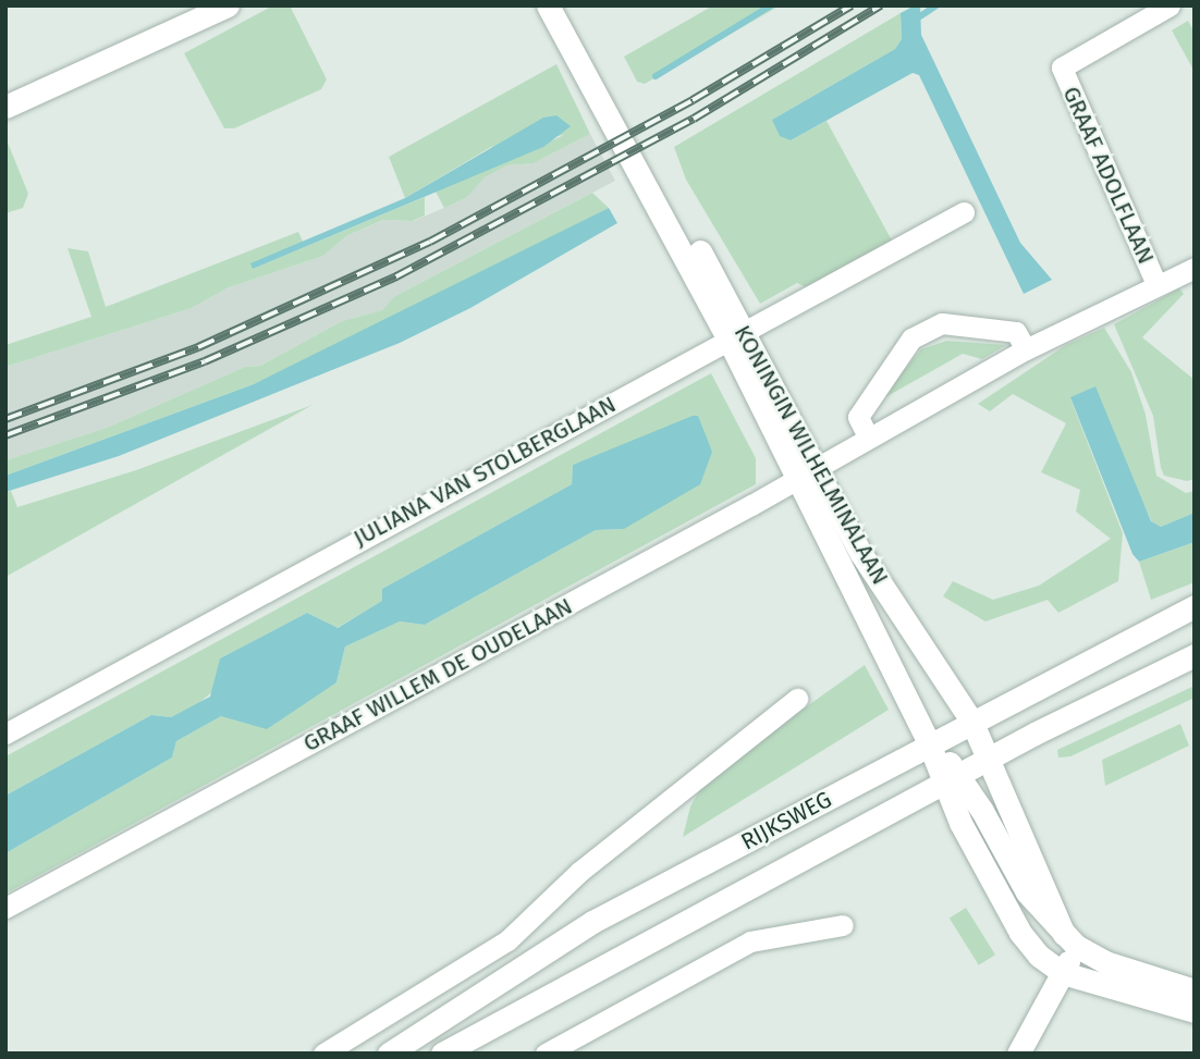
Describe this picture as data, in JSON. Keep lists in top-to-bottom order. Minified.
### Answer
{"streets":{"main road":["KONINGIN WILHELMINALAAN","RIJKSWEG"],"street":["GRAAF ADOLFLAAN","JULIANA VAN STOLBERGLAAN","GRAAF WILLEM DE OUDELAAN"]},"crossings":[["GRAAF ADOLFLAAN","GRAAF WILLEM DE OUDELAAN"],["KONINGIN WILHELMINALAAN","JULIANA VAN STOLBERGLAAN"],["KONINGIN WILHELMINALAAN","GRAAF WILLEM DE OUDELAAN"],["KONINGIN WILHELMINALAAN","RIJKSWEG"]]}
